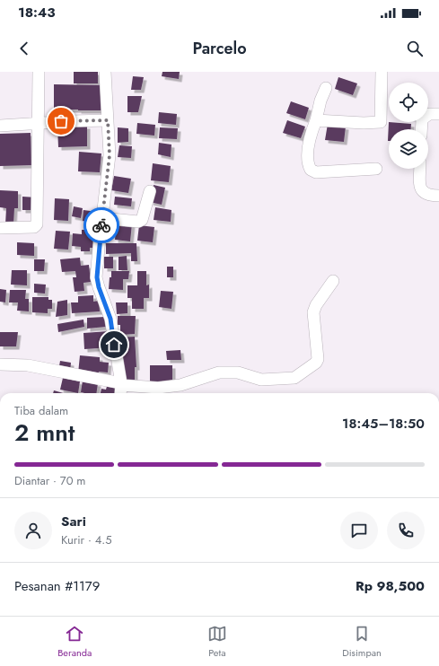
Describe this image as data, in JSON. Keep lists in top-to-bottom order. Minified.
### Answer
{"page":{"status":"18:43","header":"Parcelo","heading":["2 mnt","Tiba dalam","18:45–18:50"],"panel":["Sari","Kurir · 4.5","Pesanan #1179","Rp 98,500"],"bar":"Diantar · 70 m","tabs":["Beranda","Peta","Disimpan"]}}
